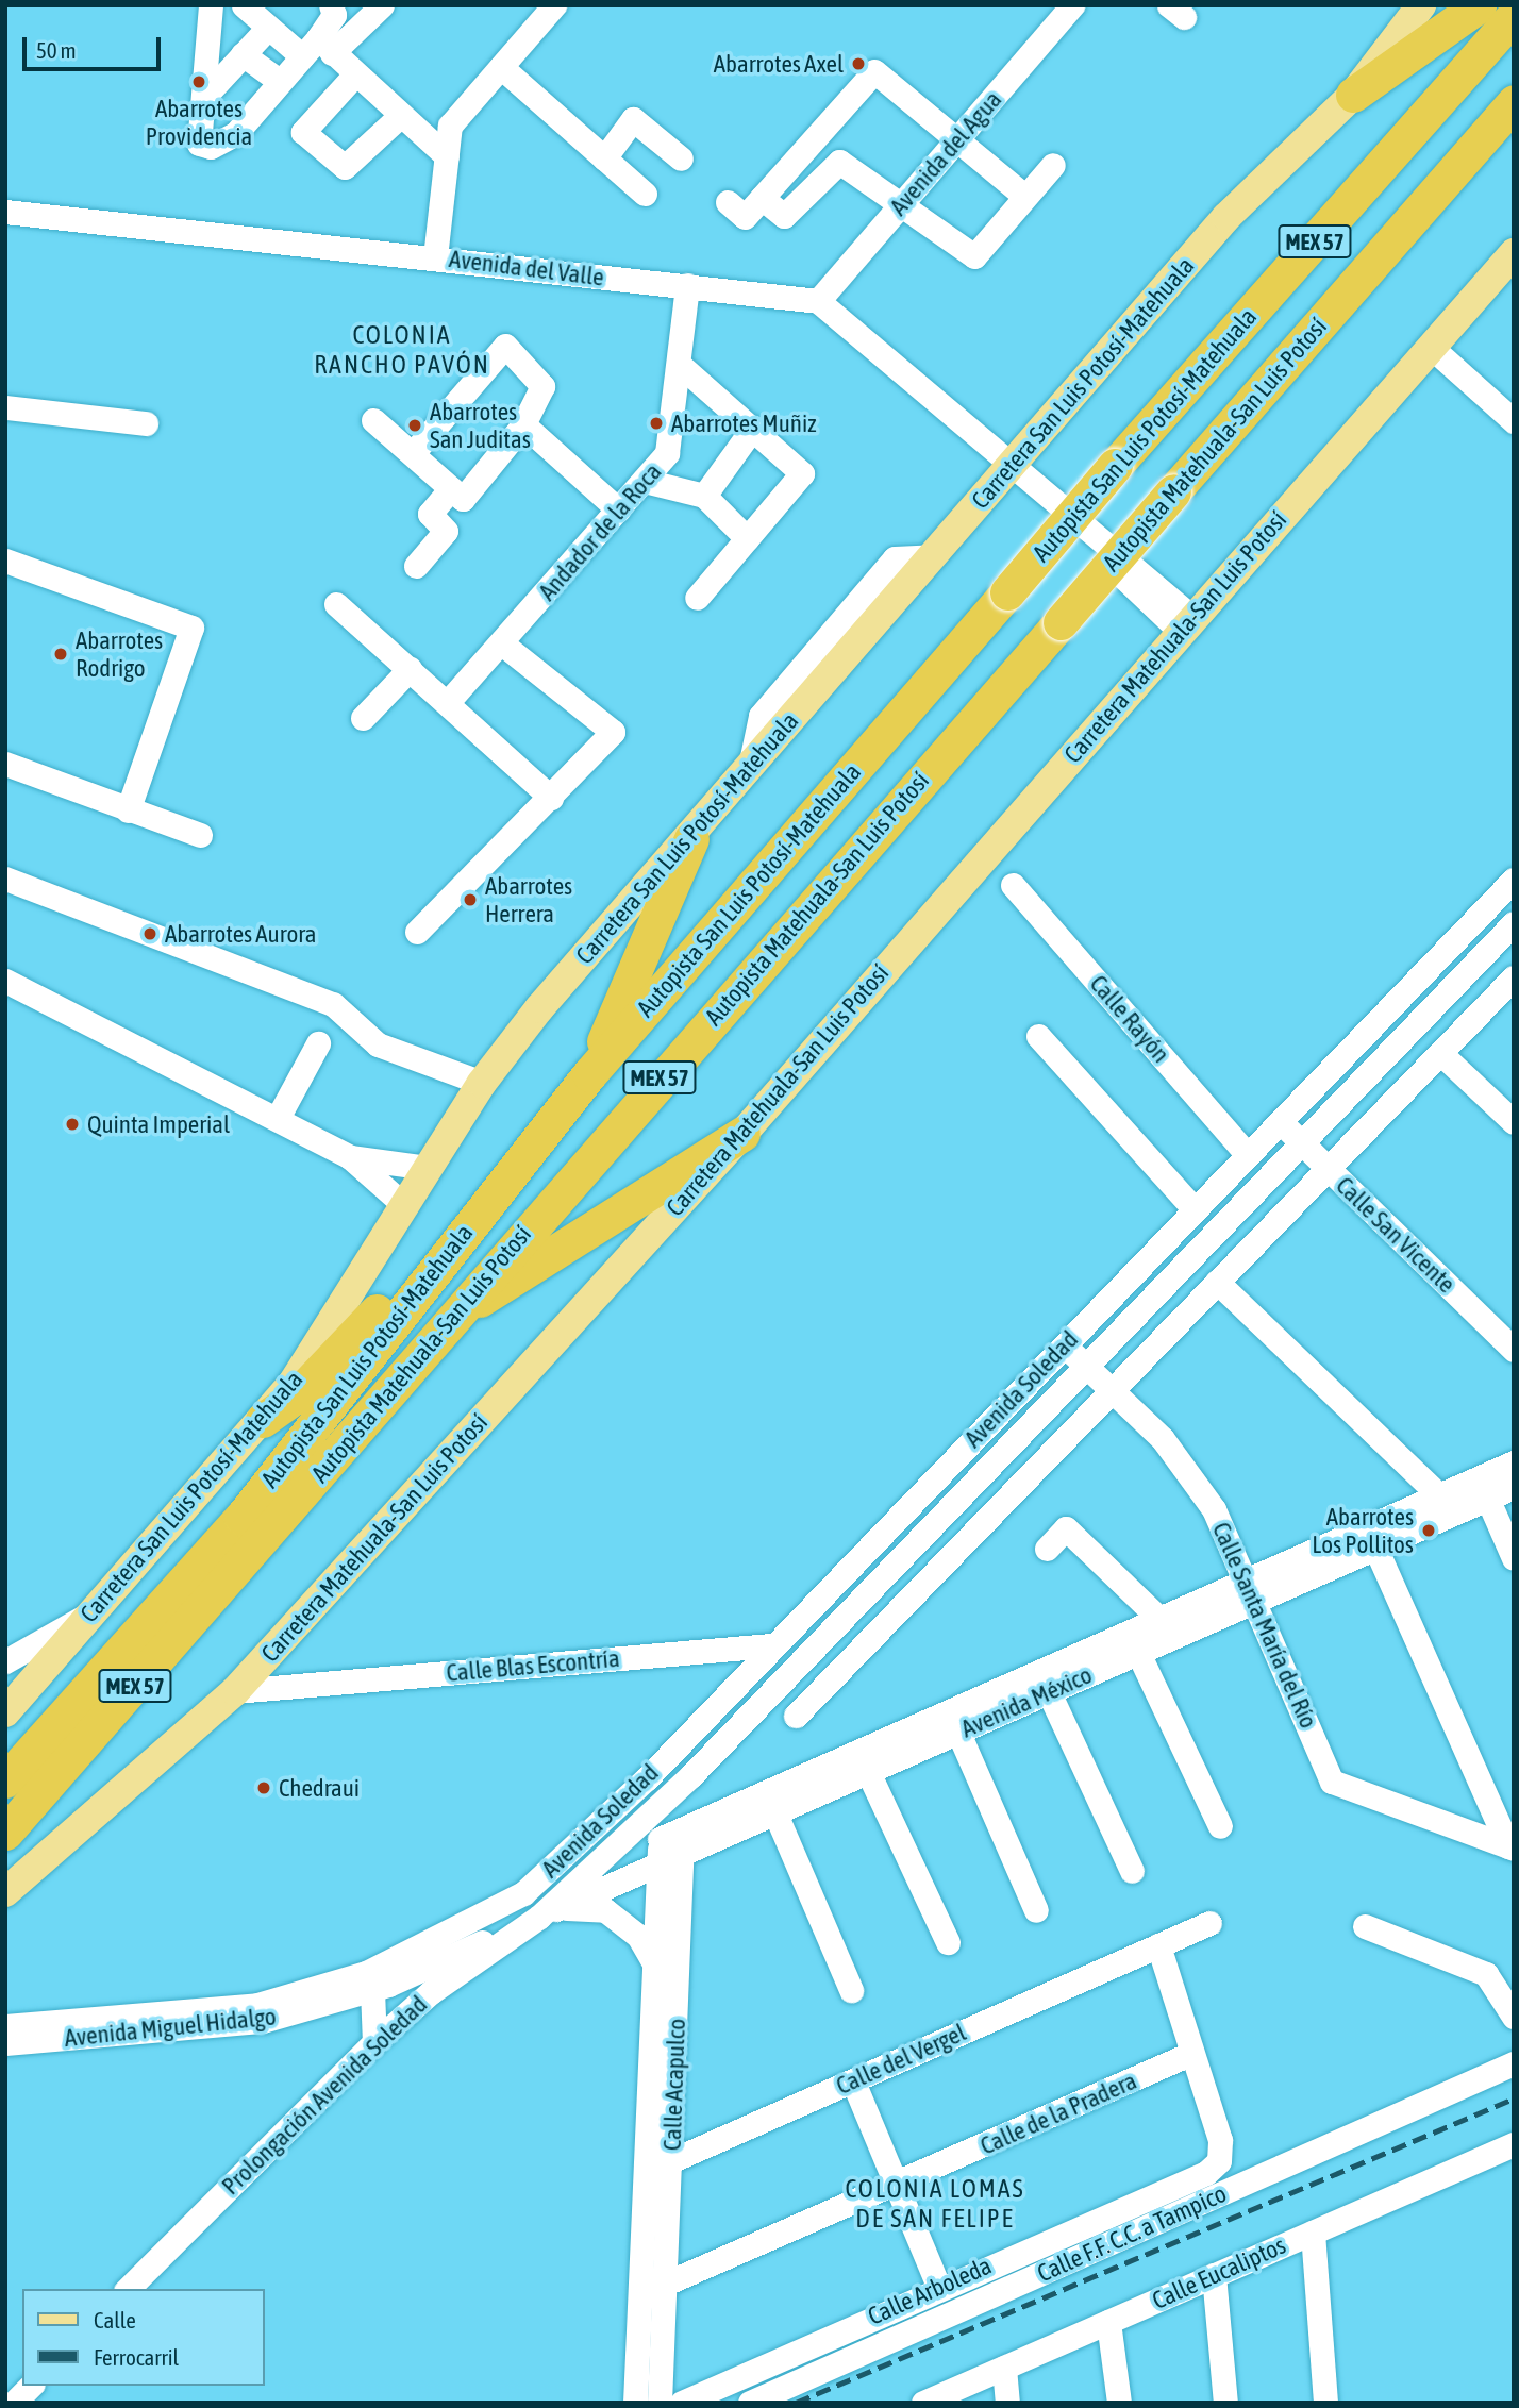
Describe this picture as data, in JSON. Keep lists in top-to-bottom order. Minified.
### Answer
{"streets":{"highway":["MEX 57","Autopista San Luis Potosí-Matehuala","Autopista Matehuala-San Luis Potosí"],"main road":["Carretera San Luis Potosí-Matehuala","Carretera Matehuala-San Luis Potosí"],"street":["Avenida del Agua","Avenida del Valle","Andador de la Roca","Calle Rayón","Calle San Vicente","Avenida Soledad","Calle Santa María del Río","Calle Blas Escontría","Avenida México","Avenida Miguel Hidalgo","Calle del Vergel","Calle Acapulco","Prolongación Avenida Soledad","Calle de la Pradera","Calle F.F. C.C. a Tampico","Calle Eucaliptos","Calle Arboleda"]},"crossings":[["Avenida del Agua","Avenida del Valle"],["Avenida del Valle","Andador de la Roca"],["Autopista San Luis Potosí-Matehuala","Autopista Matehuala-San Luis Potosí"],["Carretera Matehuala-San Luis Potosí","Calle Blas Escontría"],["Calle Rayón","Avenida Soledad"],["Calle San Vicente","Avenida Soledad"],["Avenida Soledad","Calle Santa María del Río"],["Avenida Soledad","Calle Blas Escontría"],["Avenida Soledad","Avenida México"],["Avenida Soledad","Avenida Miguel Hidalgo"],["Avenida Soledad","Calle Acapulco"],["Avenida Soledad","Prolongación Avenida Soledad"],["Calle Santa María del Río","Avenida México"],["Avenida México","Avenida Miguel Hidalgo"],["Avenida México","Calle Acapulco"],["Avenida México","Prolongación Avenida Soledad"],["Avenida Miguel Hidalgo","Prolongación Avenida Soledad"],["Calle del Vergel","Calle Acapulco"],["Calle Acapulco","Calle de la Pradera"],["Calle de la Pradera","Calle Arboleda"]],"districts":["COLONIA RANCHO PAVÓN","COLONIA LOMAS DE SAN FELIPE"],"places":["Abarrotes Axel","Abarrotes Providencia","Abarrotes Muñiz","Abarrotes San Juditas","Abarrotes Rodrigo","Abarrotes Herrera","Abarrotes Aurora","Quinta Imperial","Abarrotes Los Pollitos","Chedraui"],"legend":["Calle","Ferrocarril"],"scale_bar":"50 m"}
